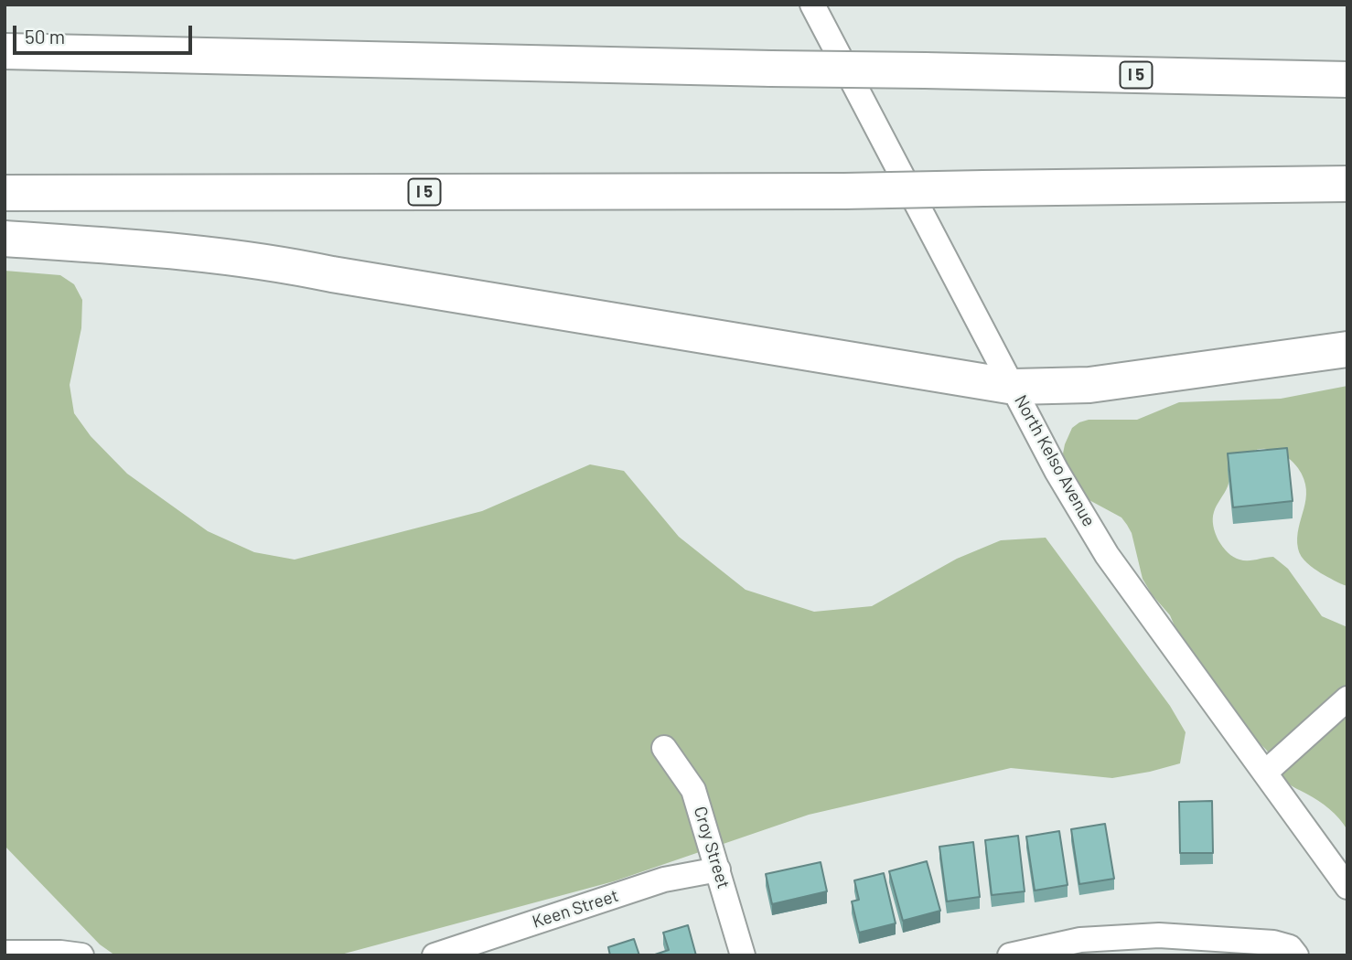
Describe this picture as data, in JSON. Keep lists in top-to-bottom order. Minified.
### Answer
{"streets":{"highway":["I 5"],"street":["North Kelso Avenue","Croy Street","Keen Street"]},"crossings":[["Croy Street","Keen Street"]],"scale_bar":"50 m"}
